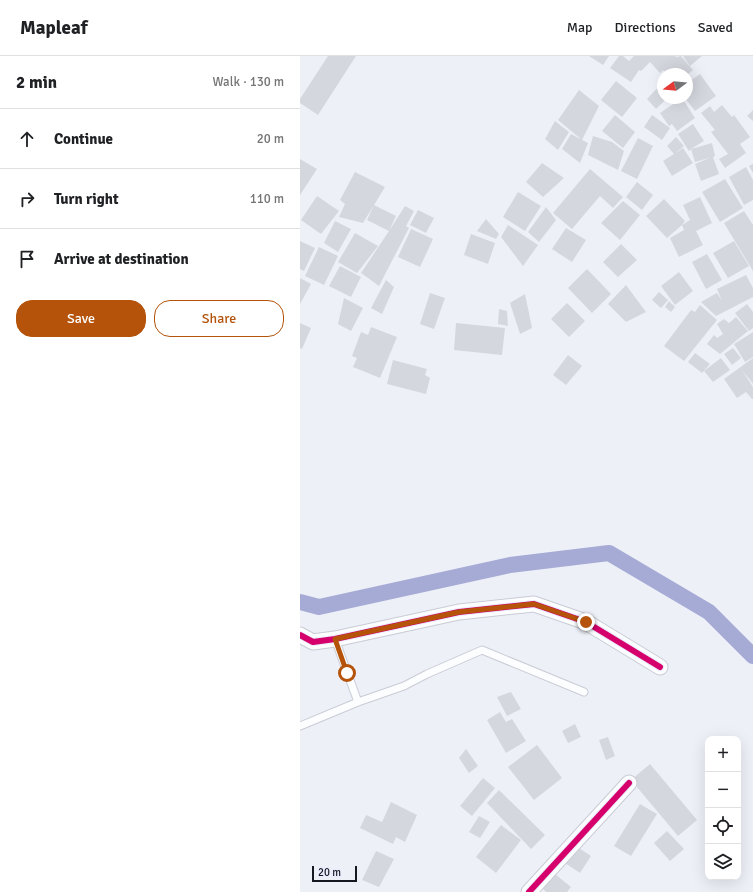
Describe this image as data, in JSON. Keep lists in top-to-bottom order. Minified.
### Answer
{"scale_bar":"20 m","north":"left","page":{"header":"Mapleaf","nav":["Map","Directions","Saved"],"heading":["2 min","Walk · 130 m"],"list":[["Continue","20 m"],["Turn right","110 m"],"Arrive at destination"],"buttons":["Save","Share"],"map_buttons":["+","−"],"scale":"20 m"}}
